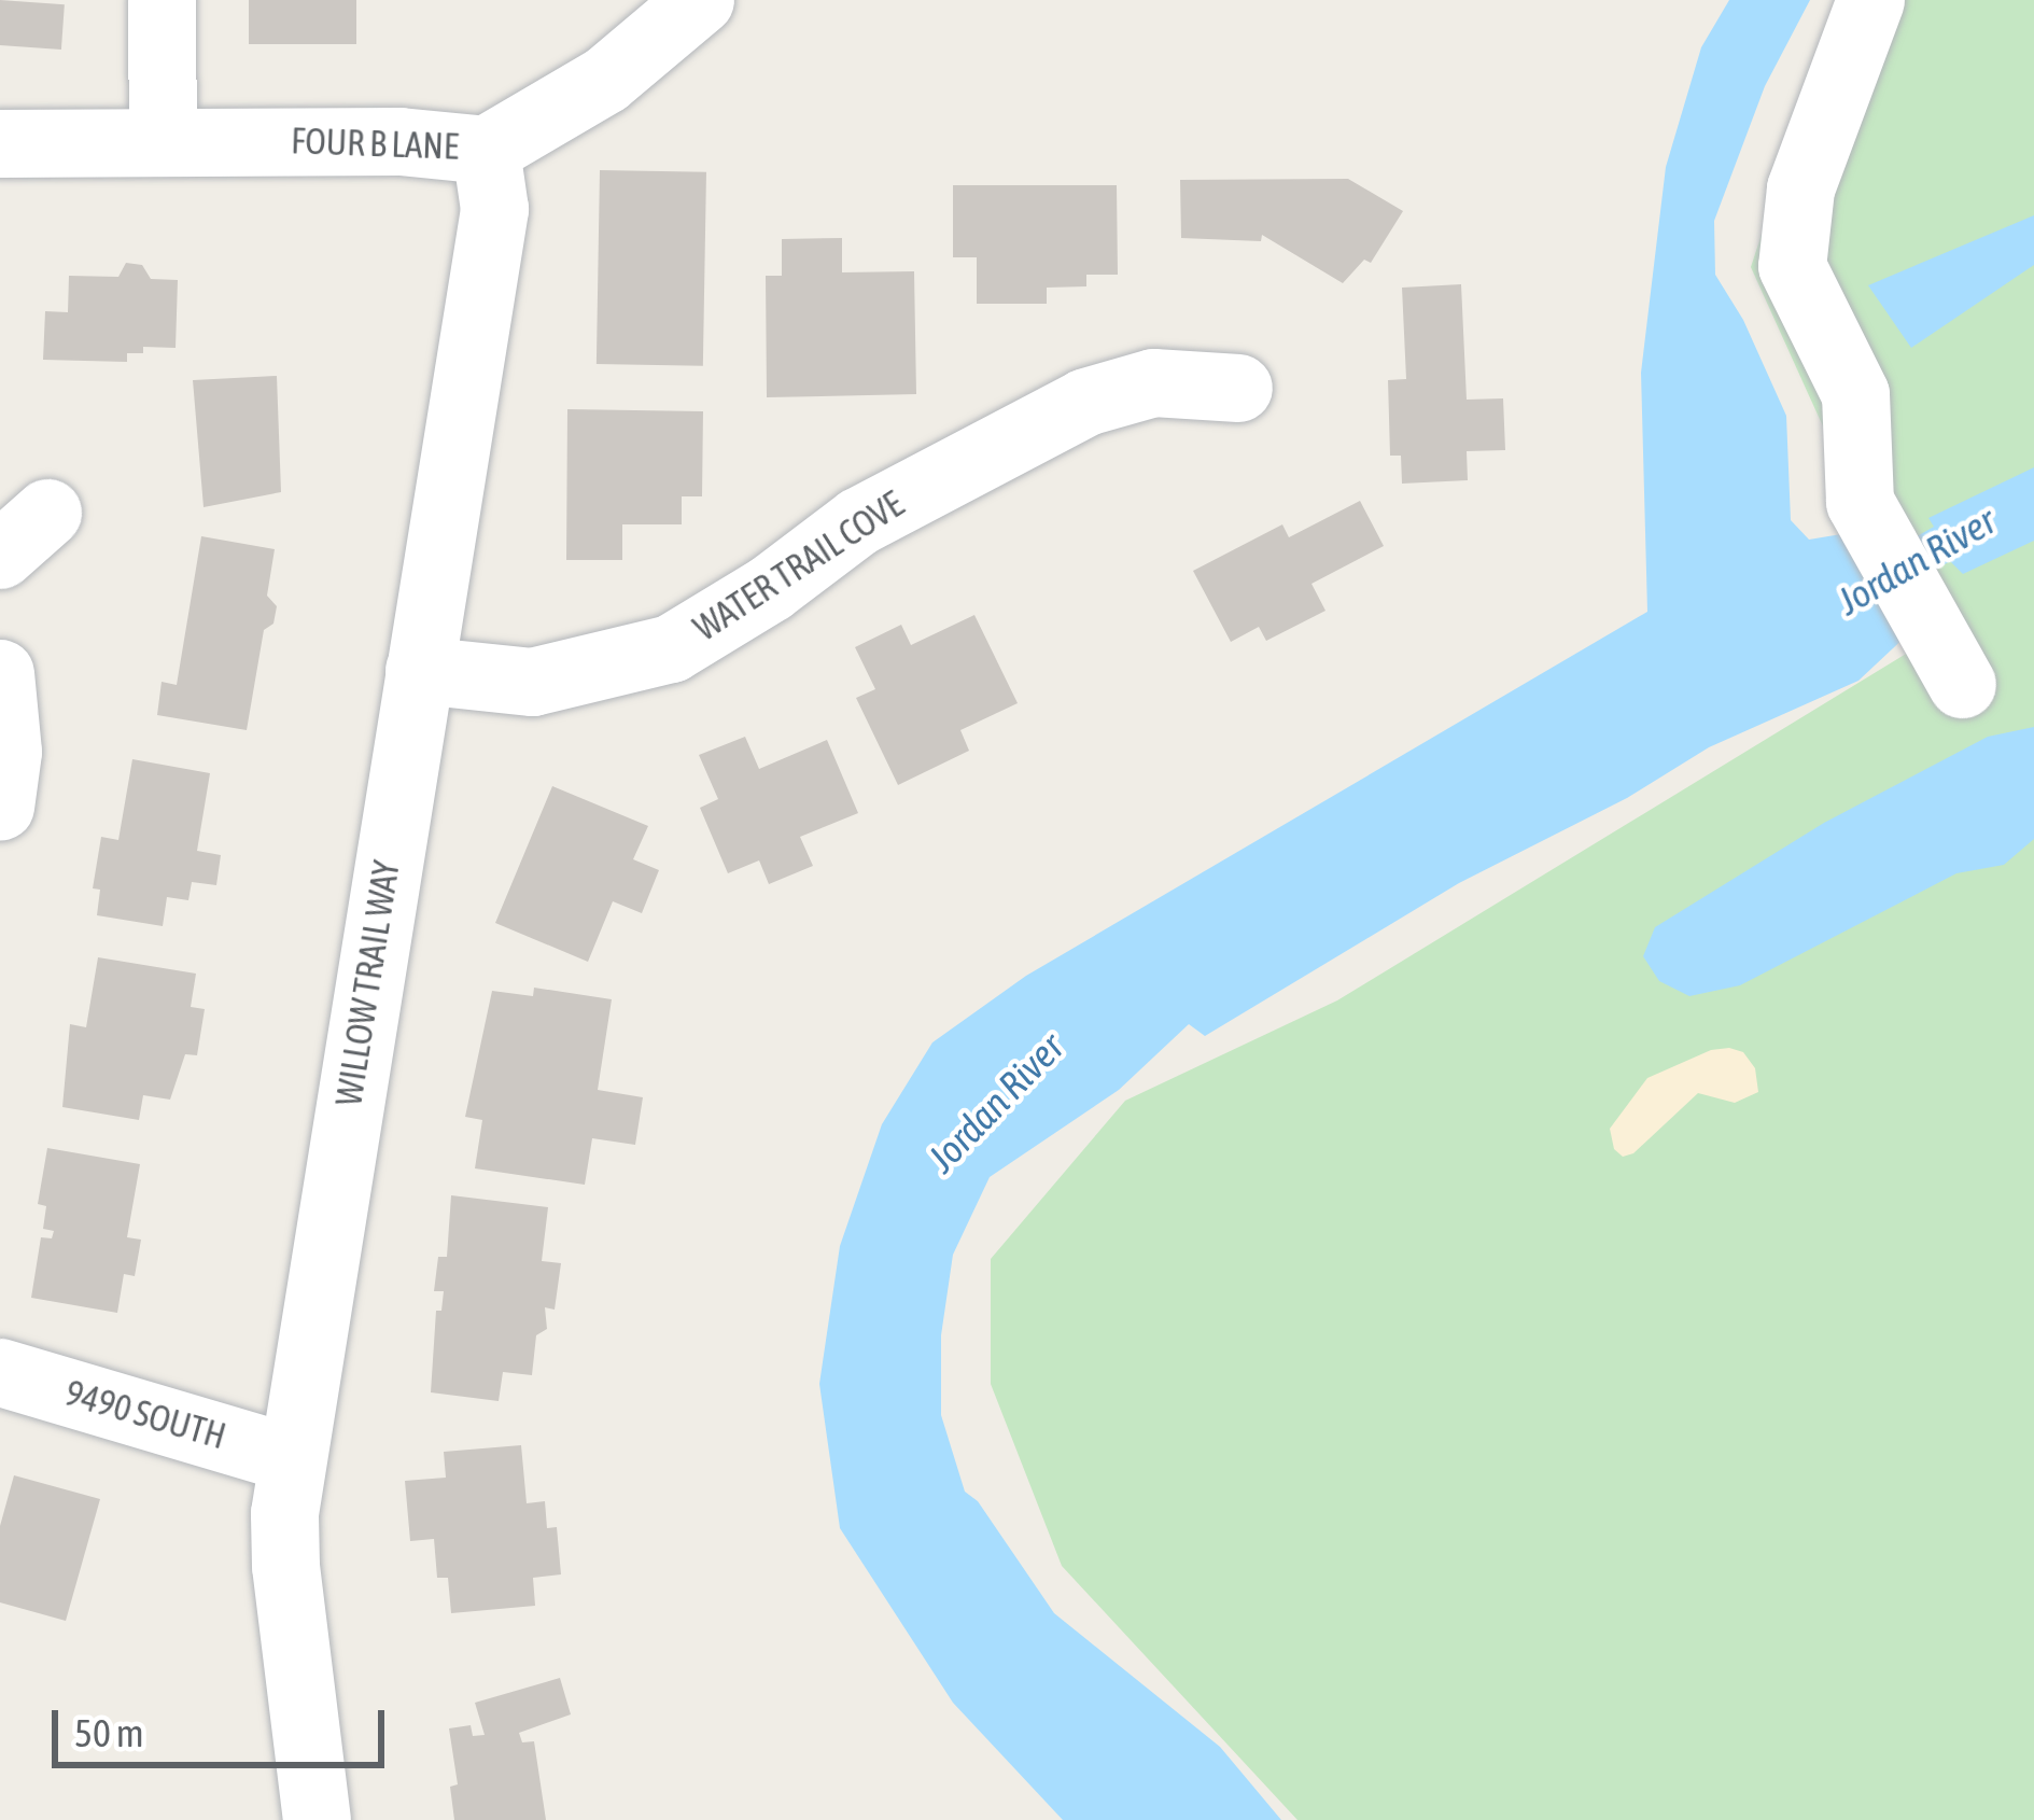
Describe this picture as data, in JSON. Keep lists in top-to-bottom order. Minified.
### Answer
{"streets":{"street":["FOUR B LANE","WATER TRAIL COVE","WILLOW TRAIL WAY","9490 SOUTH"]},"crossings":[["FOUR B LANE","WILLOW TRAIL WAY"],["WATER TRAIL COVE","WILLOW TRAIL WAY"],["WILLOW TRAIL WAY","9490 SOUTH"]],"water":["Jordan River"],"scale_bar":"50 m"}
